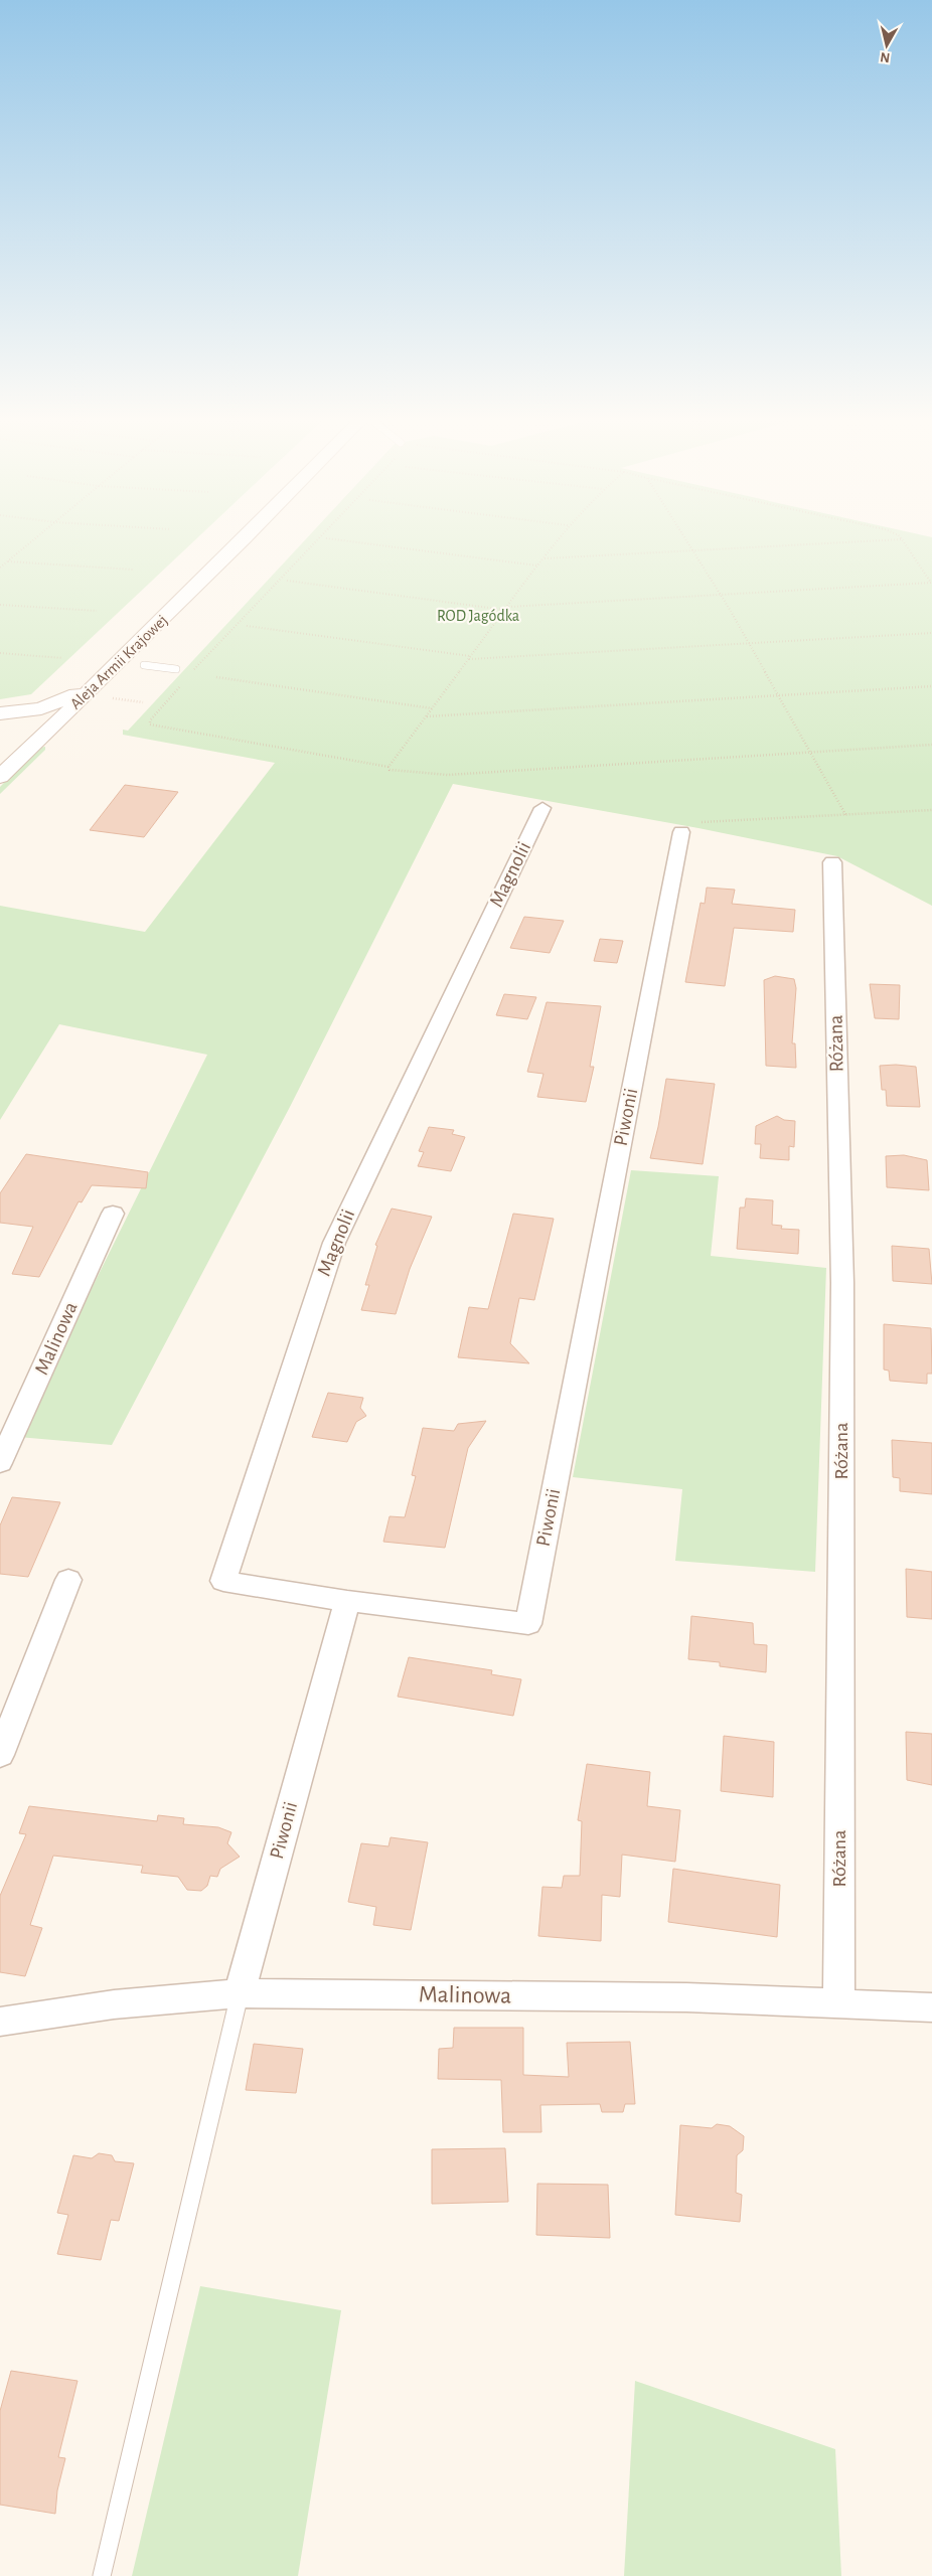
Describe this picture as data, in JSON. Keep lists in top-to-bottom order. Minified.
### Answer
{"streets":{"street":["Aleja Armii Krajowej","Magnolii","Różana","Piwonii","Malinowa"]},"crossings":[["Magnolii","Piwonii"],["Różana","Malinowa"],["Piwonii","Malinowa"]],"parks":["ROD Jagódka"],"north":"bottom"}
